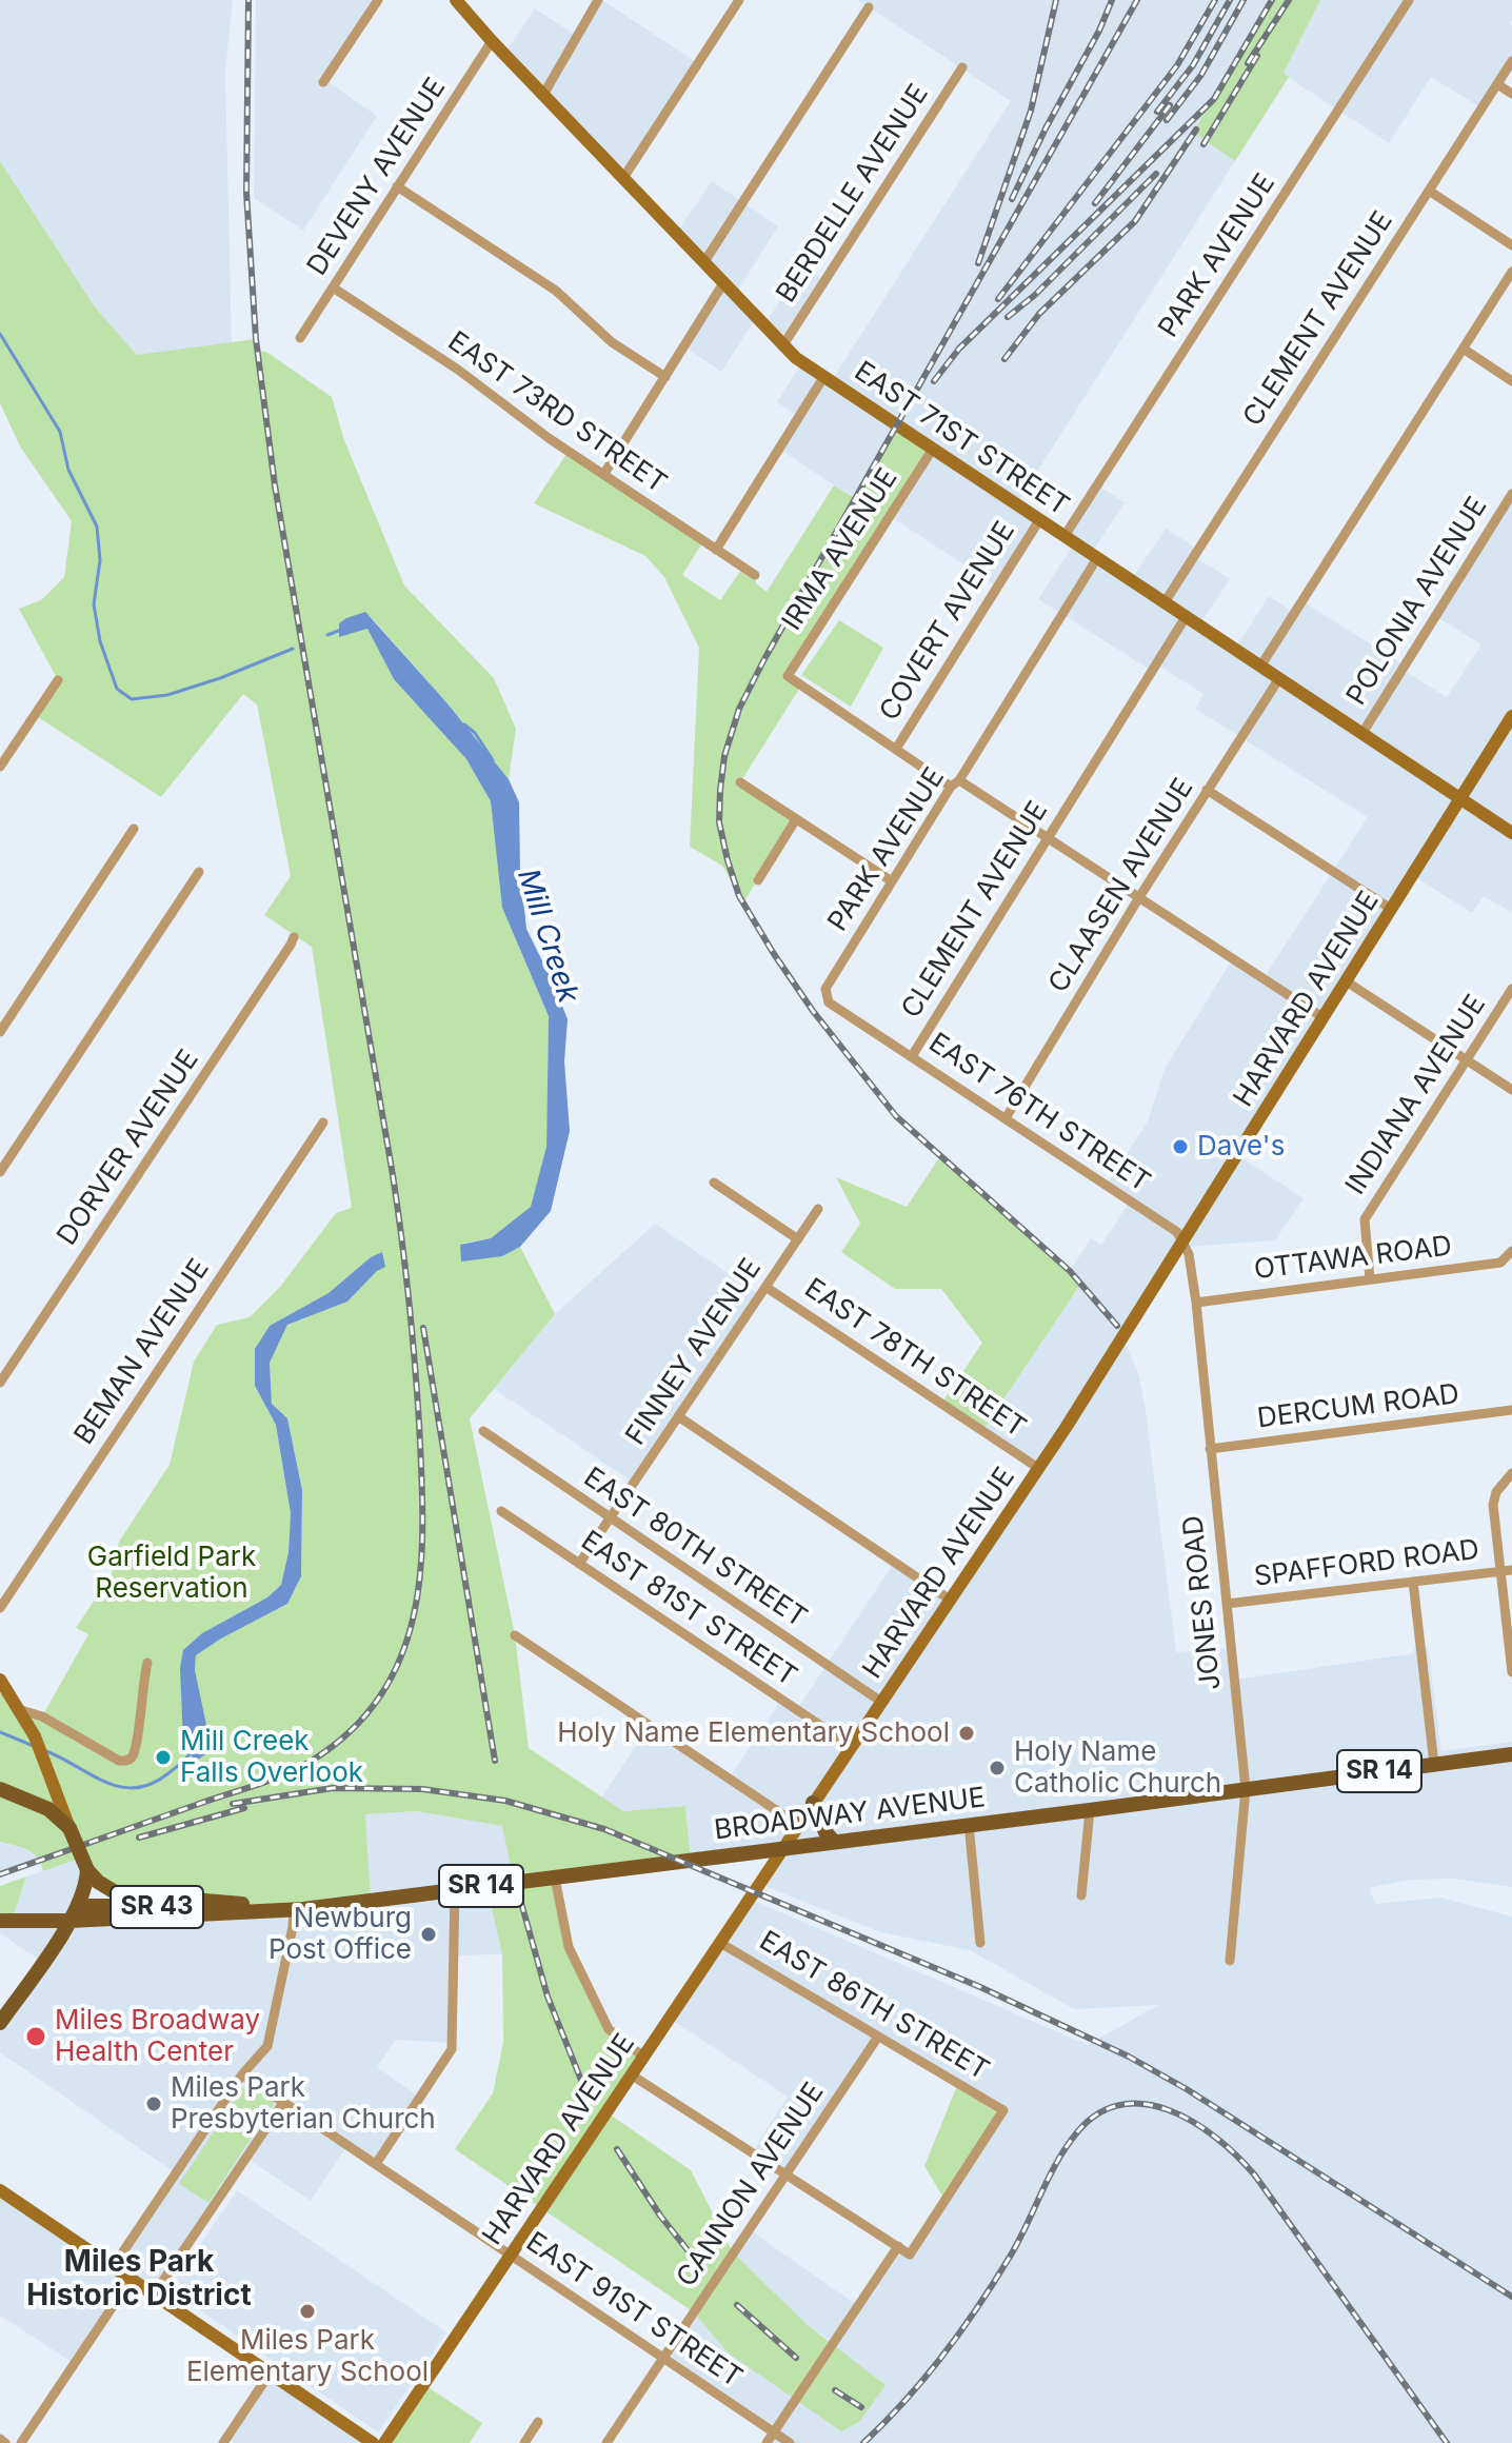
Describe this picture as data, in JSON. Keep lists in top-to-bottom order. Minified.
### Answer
{"streets":{"main road":["EAST 71ST STREET","HARVARD AVENUE","SR 14","BROADWAY AVENUE","SR 43"],"street":["DEVENY AVENUE","BERDELLE AVENUE","PARK AVENUE","CLEMENT AVENUE","EAST 73RD STREET","IRMA AVENUE","POLONIA AVENUE","COVERT AVENUE","CLAASEN AVENUE","INDIANA AVENUE","EAST 76TH STREET","DORVER AVENUE","OTTAWA ROAD","BEMAN AVENUE","FINNEY AVENUE","EAST 78TH STREET","DERCUM ROAD","EAST 80TH STREET","SPAFFORD ROAD","JONES ROAD","EAST 81ST STREET","EAST 86TH STREET","CANNON AVENUE","EAST 91ST STREET"]},"crossings":[["DEVENY AVENUE","EAST 73RD STREET"],["DEVENY AVENUE","EAST 71ST STREET"],["BERDELLE AVENUE","EAST 71ST STREET"],["PARK AVENUE","EAST 71ST STREET"],["PARK AVENUE","EAST 76TH STREET"],["CLEMENT AVENUE","EAST 71ST STREET"],["CLEMENT AVENUE","EAST 76TH STREET"],["EAST 71ST STREET","IRMA AVENUE"],["EAST 71ST STREET","POLONIA AVENUE"],["EAST 71ST STREET","COVERT AVENUE"],["EAST 71ST STREET","CLAASEN AVENUE"],["EAST 71ST STREET","HARVARD AVENUE"],["IRMA AVENUE","COVERT AVENUE"],["CLAASEN AVENUE","EAST 76TH STREET"],["HARVARD AVENUE","EAST 76TH STREET"],["HARVARD AVENUE","EAST 78TH STREET"],["HARVARD AVENUE","EAST 80TH STREET"],["HARVARD AVENUE","JONES ROAD"],["HARVARD AVENUE","EAST 81ST STREET"],["HARVARD AVENUE","BROADWAY AVENUE"],["HARVARD AVENUE","EAST 86TH STREET"],["HARVARD AVENUE","EAST 91ST STREET"],["INDIANA AVENUE","OTTAWA ROAD"],["EAST 76TH STREET","JONES ROAD"],["OTTAWA ROAD","JONES ROAD"],["FINNEY AVENUE","EAST 78TH STREET"],["FINNEY AVENUE","EAST 80TH STREET"],["FINNEY AVENUE","EAST 81ST STREET"],["DERCUM ROAD","JONES ROAD"],["SPAFFORD ROAD","JONES ROAD"],["JONES ROAD","BROADWAY AVENUE"],["BROADWAY AVENUE","SR 43"],["EAST 86TH STREET","CANNON AVENUE"],["CANNON AVENUE","EAST 91ST STREET"]],"districts":["Miles Park Historic District"],"water":["Mill Creek"],"parks":["Garfield Park Reservation"],"places":["Dave's","Holy Name Elementary School","Mill Creek Falls Overlook","Holy Name Catholic Church","Newburg Post Office","Miles Broadway Health Center","Miles Park Presbyterian Church","Miles Park Elementary School"]}
